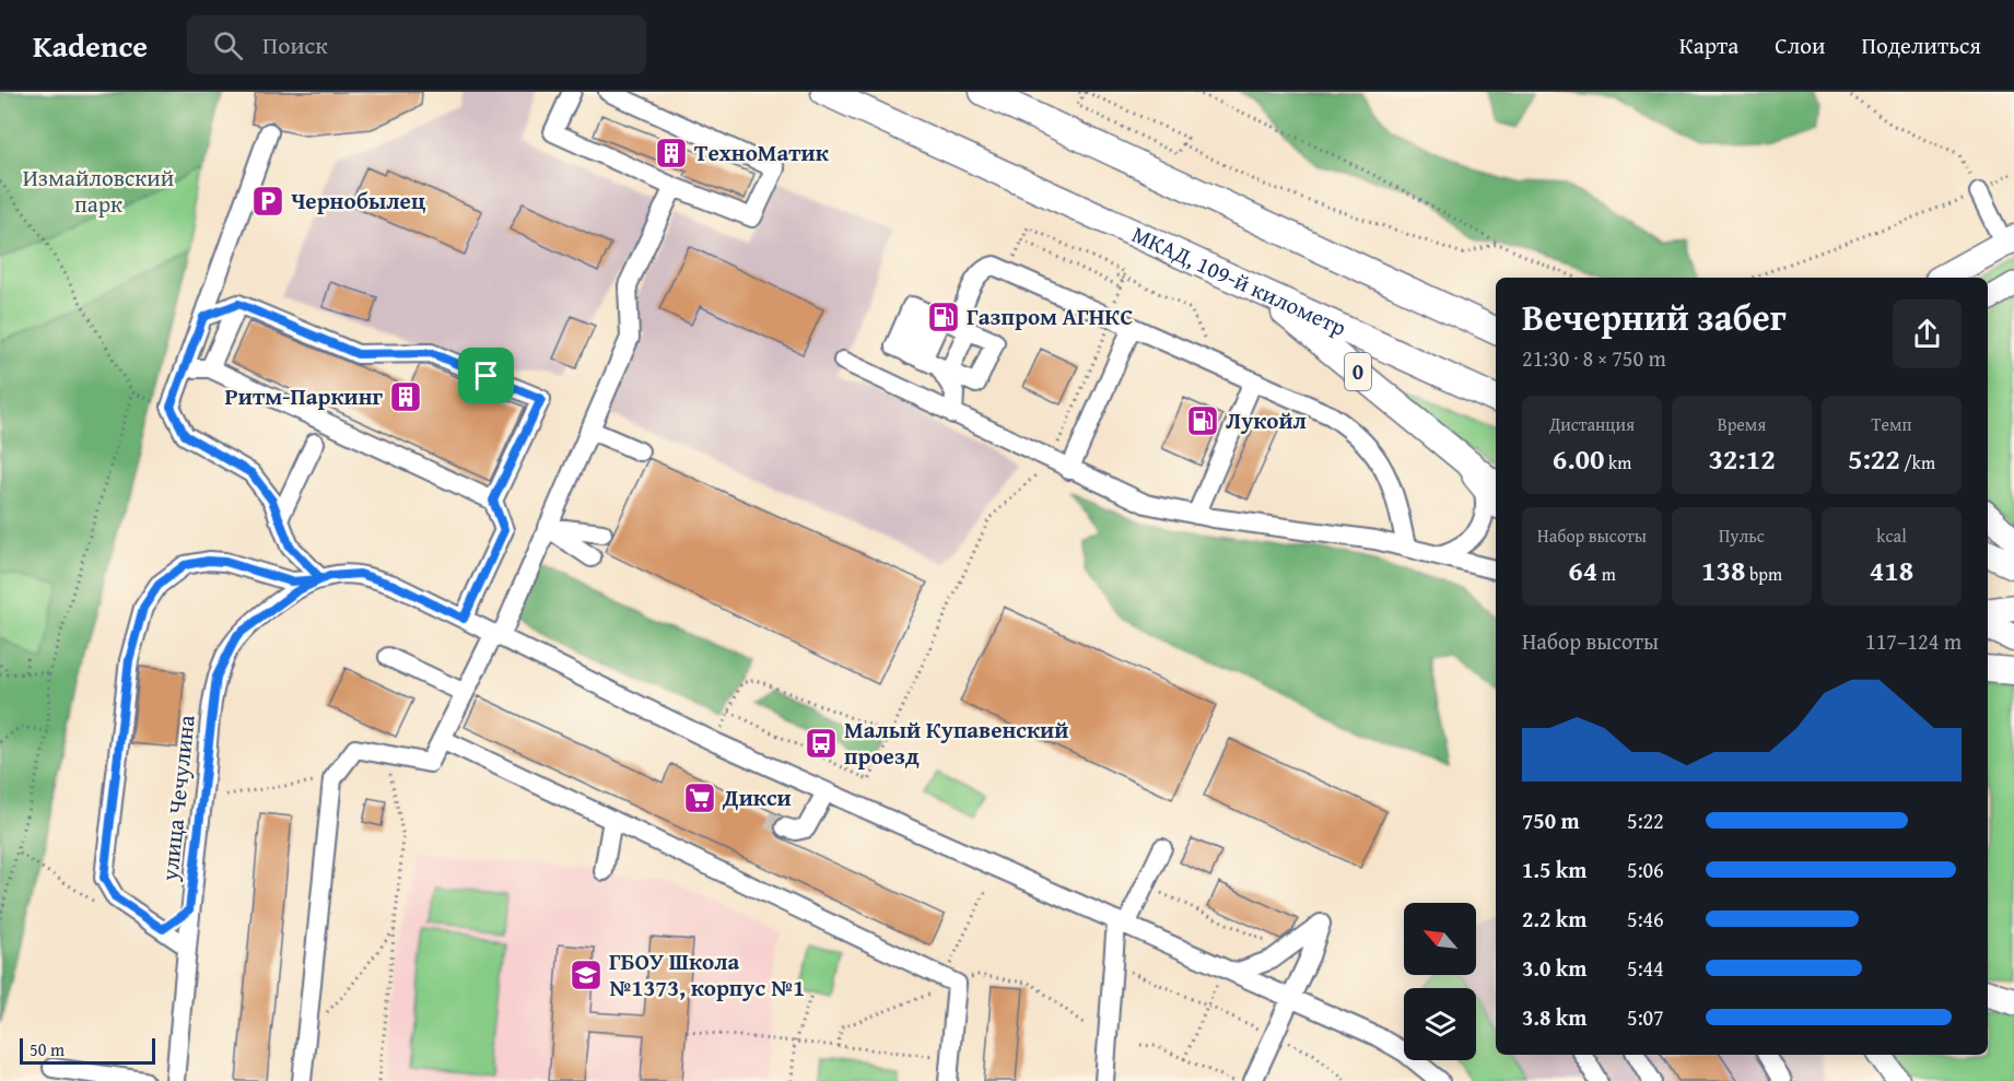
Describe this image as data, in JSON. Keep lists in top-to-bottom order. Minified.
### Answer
{"streets":{"highway":["МКАД, 109-й километр","0"],"street":["улица Чечулина"]},"crossings":[["МКАД, 109-й километр","0"]],"parks":["Измайловский парк"],"places":{"building":["ТехноМатик","Ритм-Паркинг"],"parking":["Чернобылец"],"fuel station":["Газпром АГНКС","Лукойл"],"bus stop":["Малый Купавенский проезд"],"supermarket":["Дикси"],"school or university":["ГБОУ Школа №1373, корпус №1"]},"scale_bar":"50 m","north":"top left","page":{"header":"Kadence","search":"Поиск","nav":["Карта","Слои","Поделиться"],"heading":["Вечерний забег","21:30 · 8 × 750 m"],"stats":[["Дистанция","6.00 km"],["Время","32:12"],["Темп","5:22 /km"],["Набор высоты","64 m"],["Пульс","138 bpm"],["kcal","418"]],"chart":["Набор высоты","117–124 m"],"list":[{"name":"750 m","note":"5:22"},{"name":"1.5 km","note":"5:06"},{"name":"2.2 km","note":"5:46"},{"name":"3.0 km","note":"5:44"},{"name":"3.8 km","note":"5:07"}],"scale":"50 m"}}
